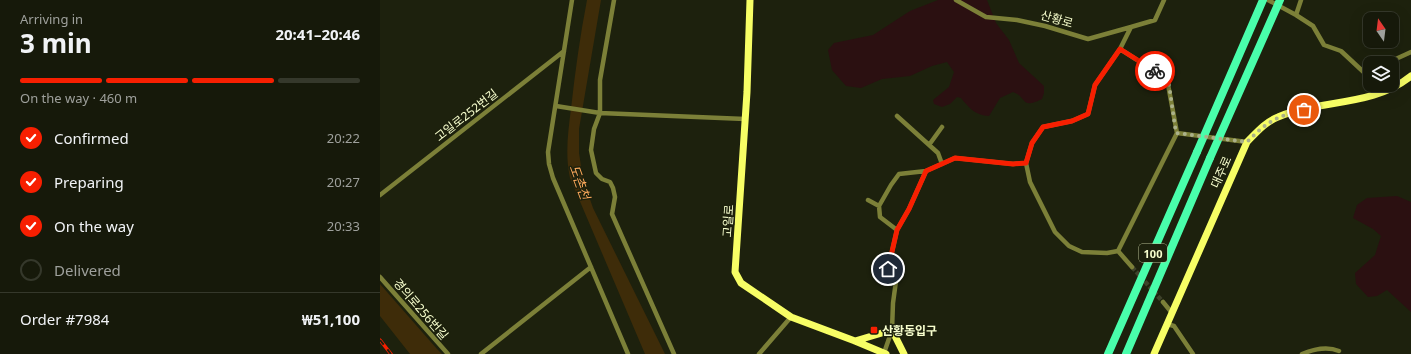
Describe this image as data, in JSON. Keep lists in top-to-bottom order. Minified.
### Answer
{"streets":{"highway":["100"],"street":["산황로","고일로252번길","대주로","고일로","경의로256번길"]},"water":["도촌천"],"places":{"transit":["산황동입구"]},"north":"top","page":{"heading":["3 min","Arriving in","20:41–20:46"],"panel":["Order #7984","₩51,100"],"bar":"On the way · 460 m","list":[["Confirmed","20:22"],["Preparing","20:27"],["On the way","20:33"],"Delivered"]}}
